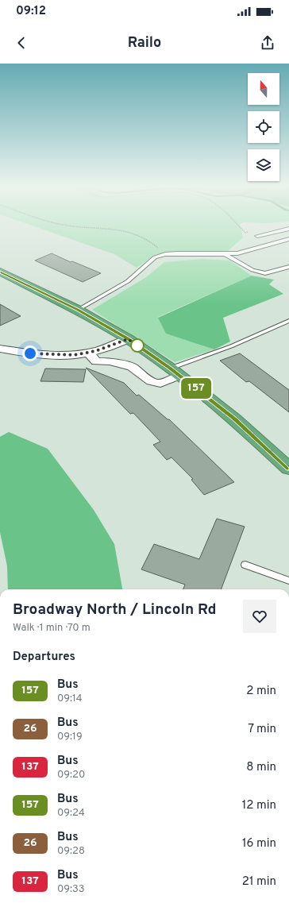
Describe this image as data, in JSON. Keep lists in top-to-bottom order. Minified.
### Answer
{"lines":["bus line 157"],"north":"top","page":{"status":"09:12","header":"Railo","on_map":"157","heading":[["Broadway North / Lincoln Rd","Walk · 1 min · 70 m"],"Departures"],"list":[{"mark":"157","name":"Bus","note":"09:14","value":"2 min"},{"mark":"26","name":"Bus","note":"09:19","value":"7 min"},{"mark":"137","name":"Bus","note":"09:20","value":"8 min"},{"mark":"157","name":"Bus","note":"09:24","value":"12 min"},{"mark":"26","name":"Bus","note":"09:28","value":"16 min"},{"mark":"137","name":"Bus","note":"09:33","value":"21 min"}]}}
